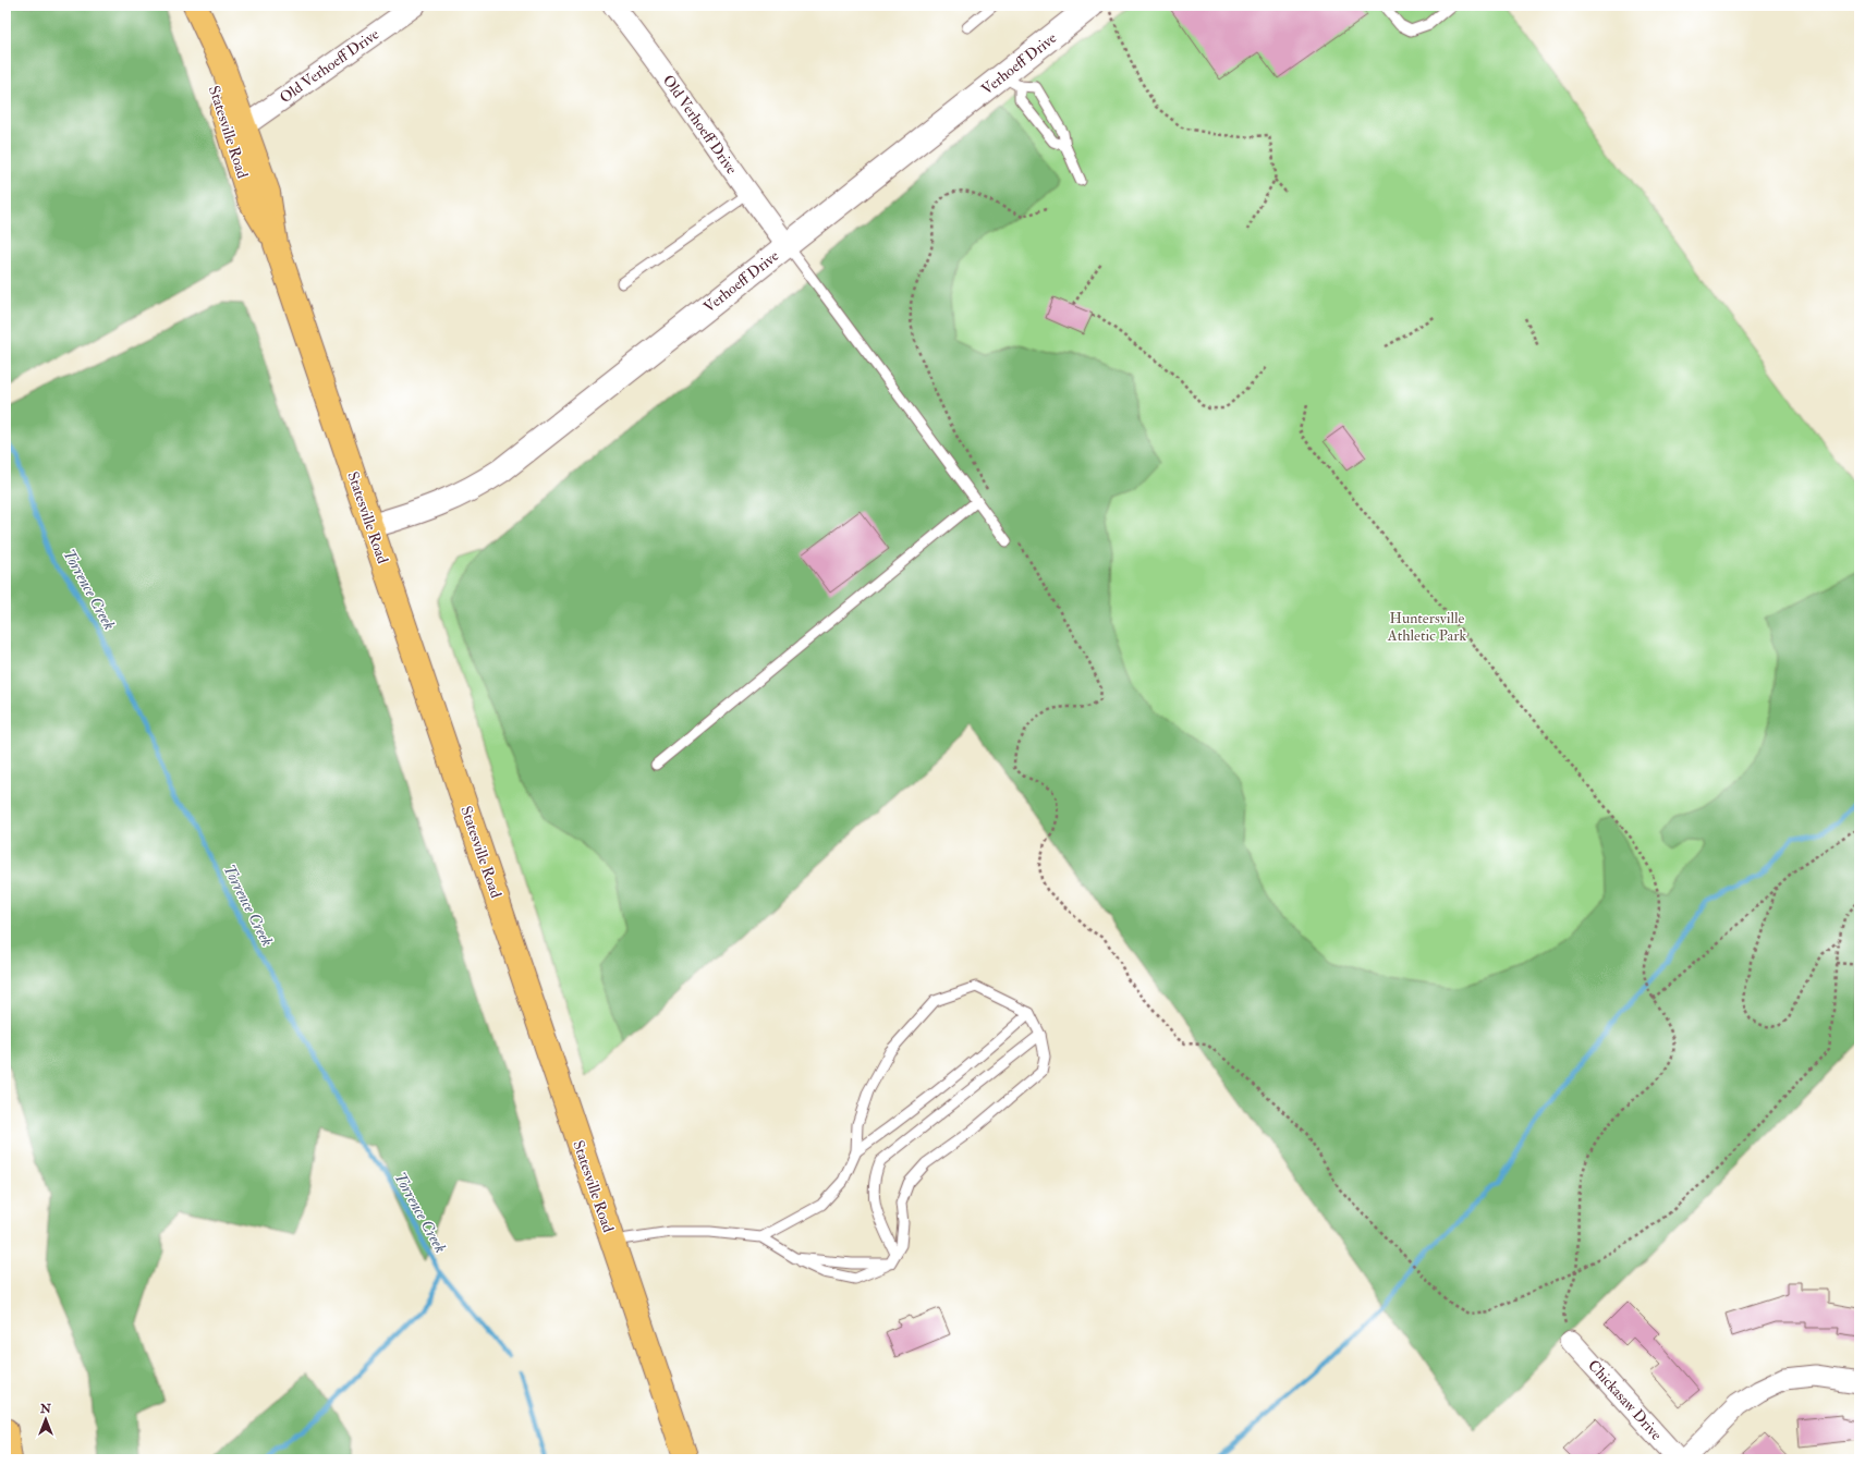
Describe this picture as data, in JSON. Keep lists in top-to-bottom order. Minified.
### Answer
{"streets":{"main road":["Statesville Road"],"street":["Verhoeff Drive","Old Verhoeff Drive","Chickasaw Drive"]},"crossings":[["Verhoeff Drive","Old Verhoeff Drive"],["Verhoeff Drive","Statesville Road"],["Old Verhoeff Drive","Statesville Road"]],"water":["Torrence Creek"],"parks":["Huntersville Athletic Park"],"north":"top"}
